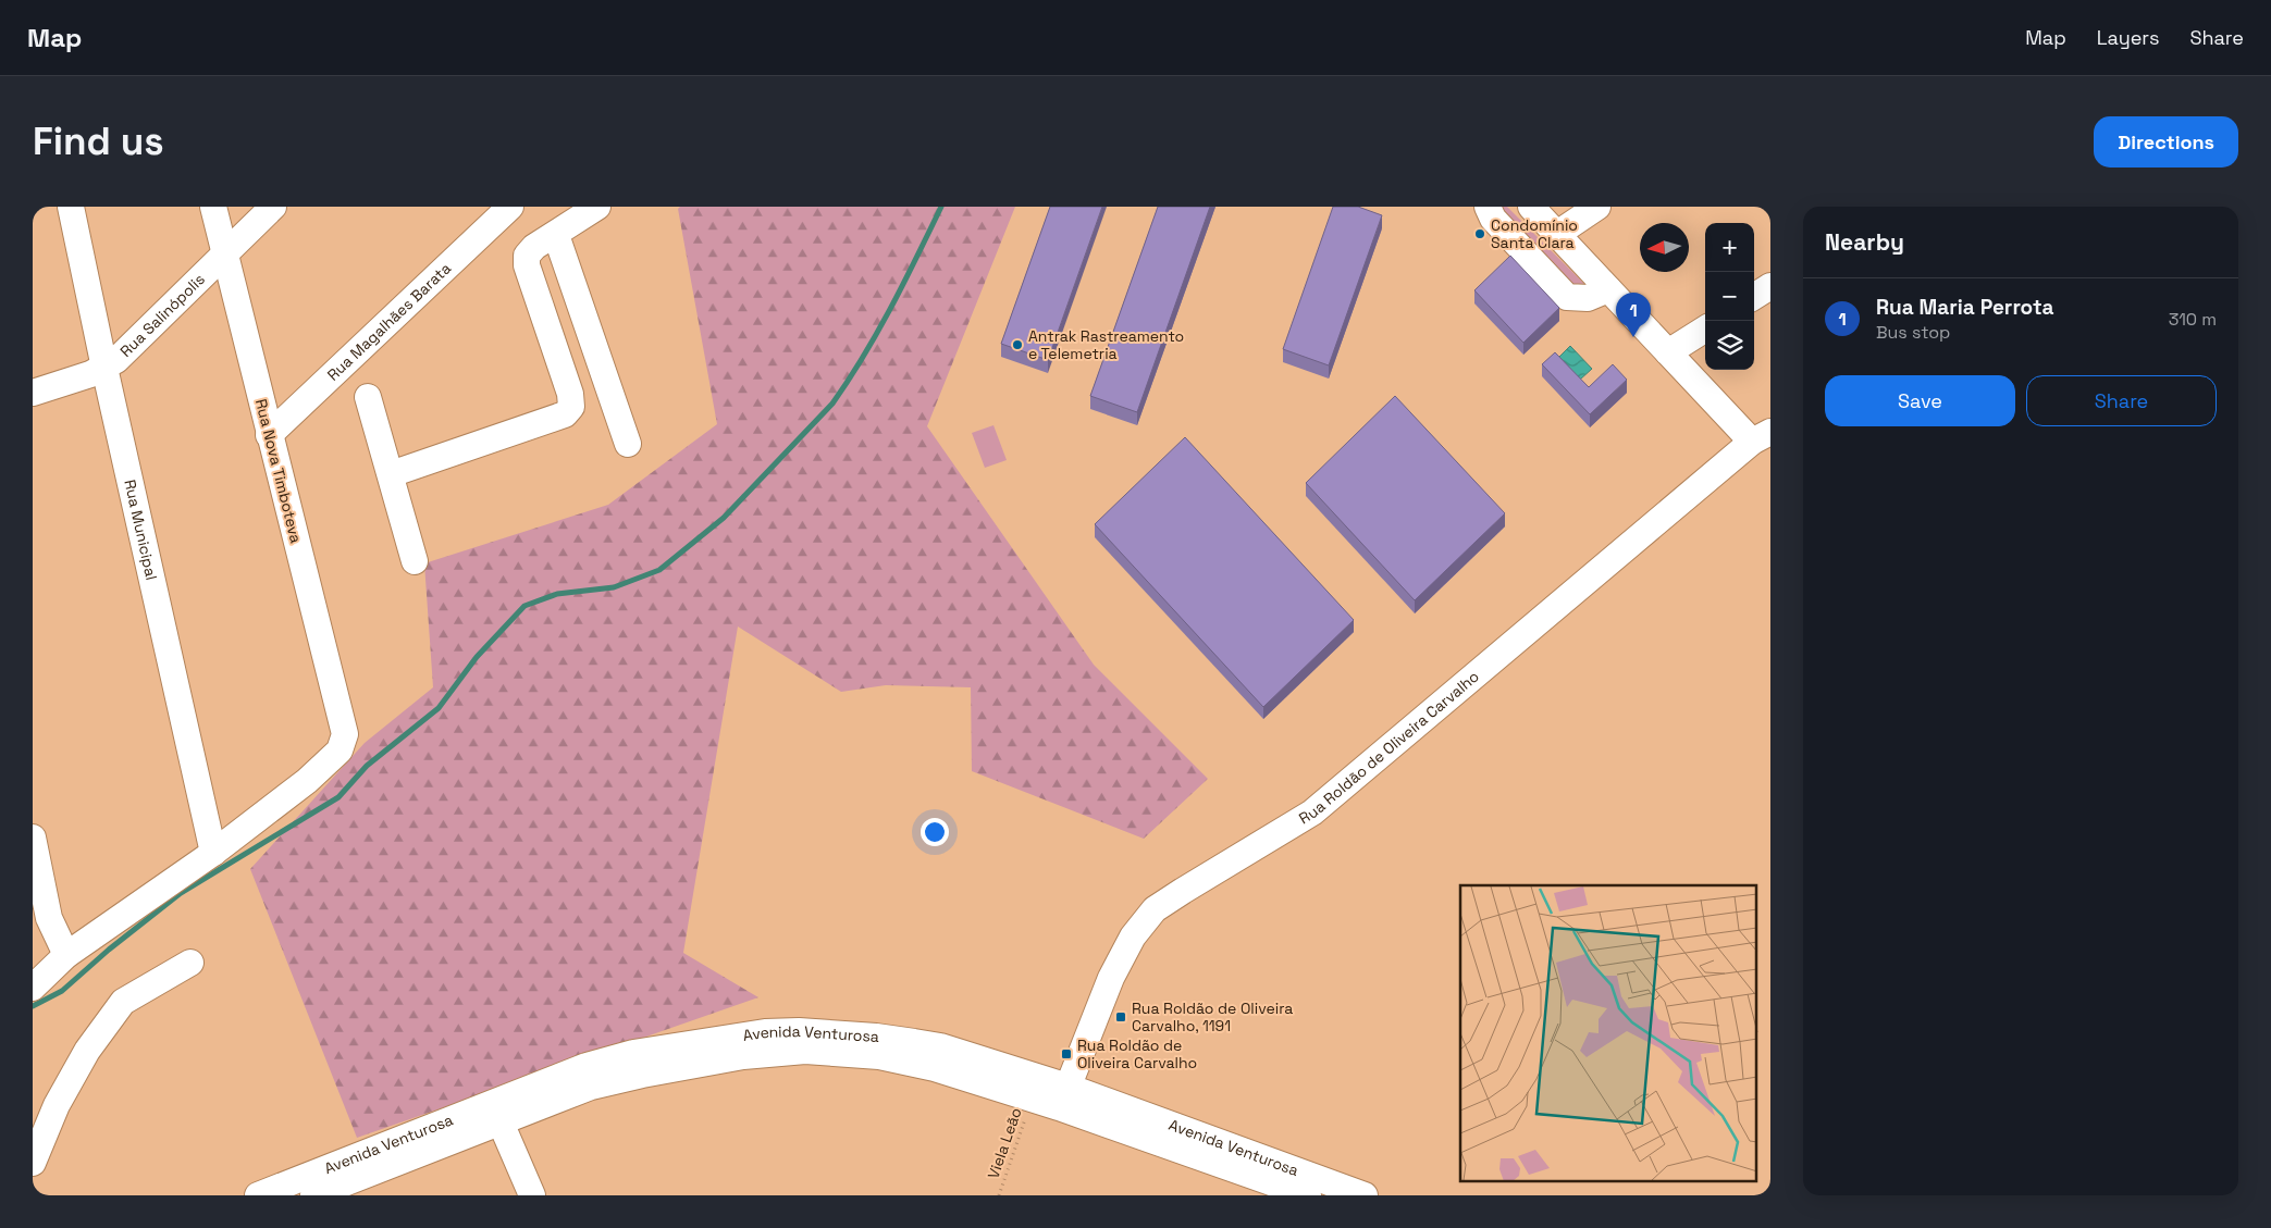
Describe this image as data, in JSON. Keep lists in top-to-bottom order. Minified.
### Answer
{"streets":{"street":["Rua Salinópolis","Rua Magalhães Barata","Rua Nova Timboteva","Rua Municipal","Rua Roldão de Oliveira Carvalho","Avenida Venturosa"],"path":["Viela Leão"]},"crossings":[["Rua Salinópolis","Rua Nova Timboteva"],["Rua Salinópolis","Rua Municipal"],["Rua Magalhães Barata","Rua Nova Timboteva"],["Rua Nova Timboteva","Rua Municipal"],["Rua Roldão de Oliveira Carvalho","Avenida Venturosa"],["Avenida Venturosa","Viela Leão"]],"places":{"other":["Condomínio Santa Clara","Antrak Rastreamento e Telemetria"],"transit":["Rua Roldão de Oliveira Carvalho, 1191","Rua Roldão de Oliveira Carvalho"]},"north":"left","page":{"header":"Map","nav":["Map","Layers","Share"],"buttons":["Directions",["Save","Share"]],"title":"Find us","heading":"Nearby","map_buttons":["+","−"],"list":[{"mark":"1","name":"Rua Maria Perrota","note":"Bus stop","value":"310 m"}],"pins":"1"}}
